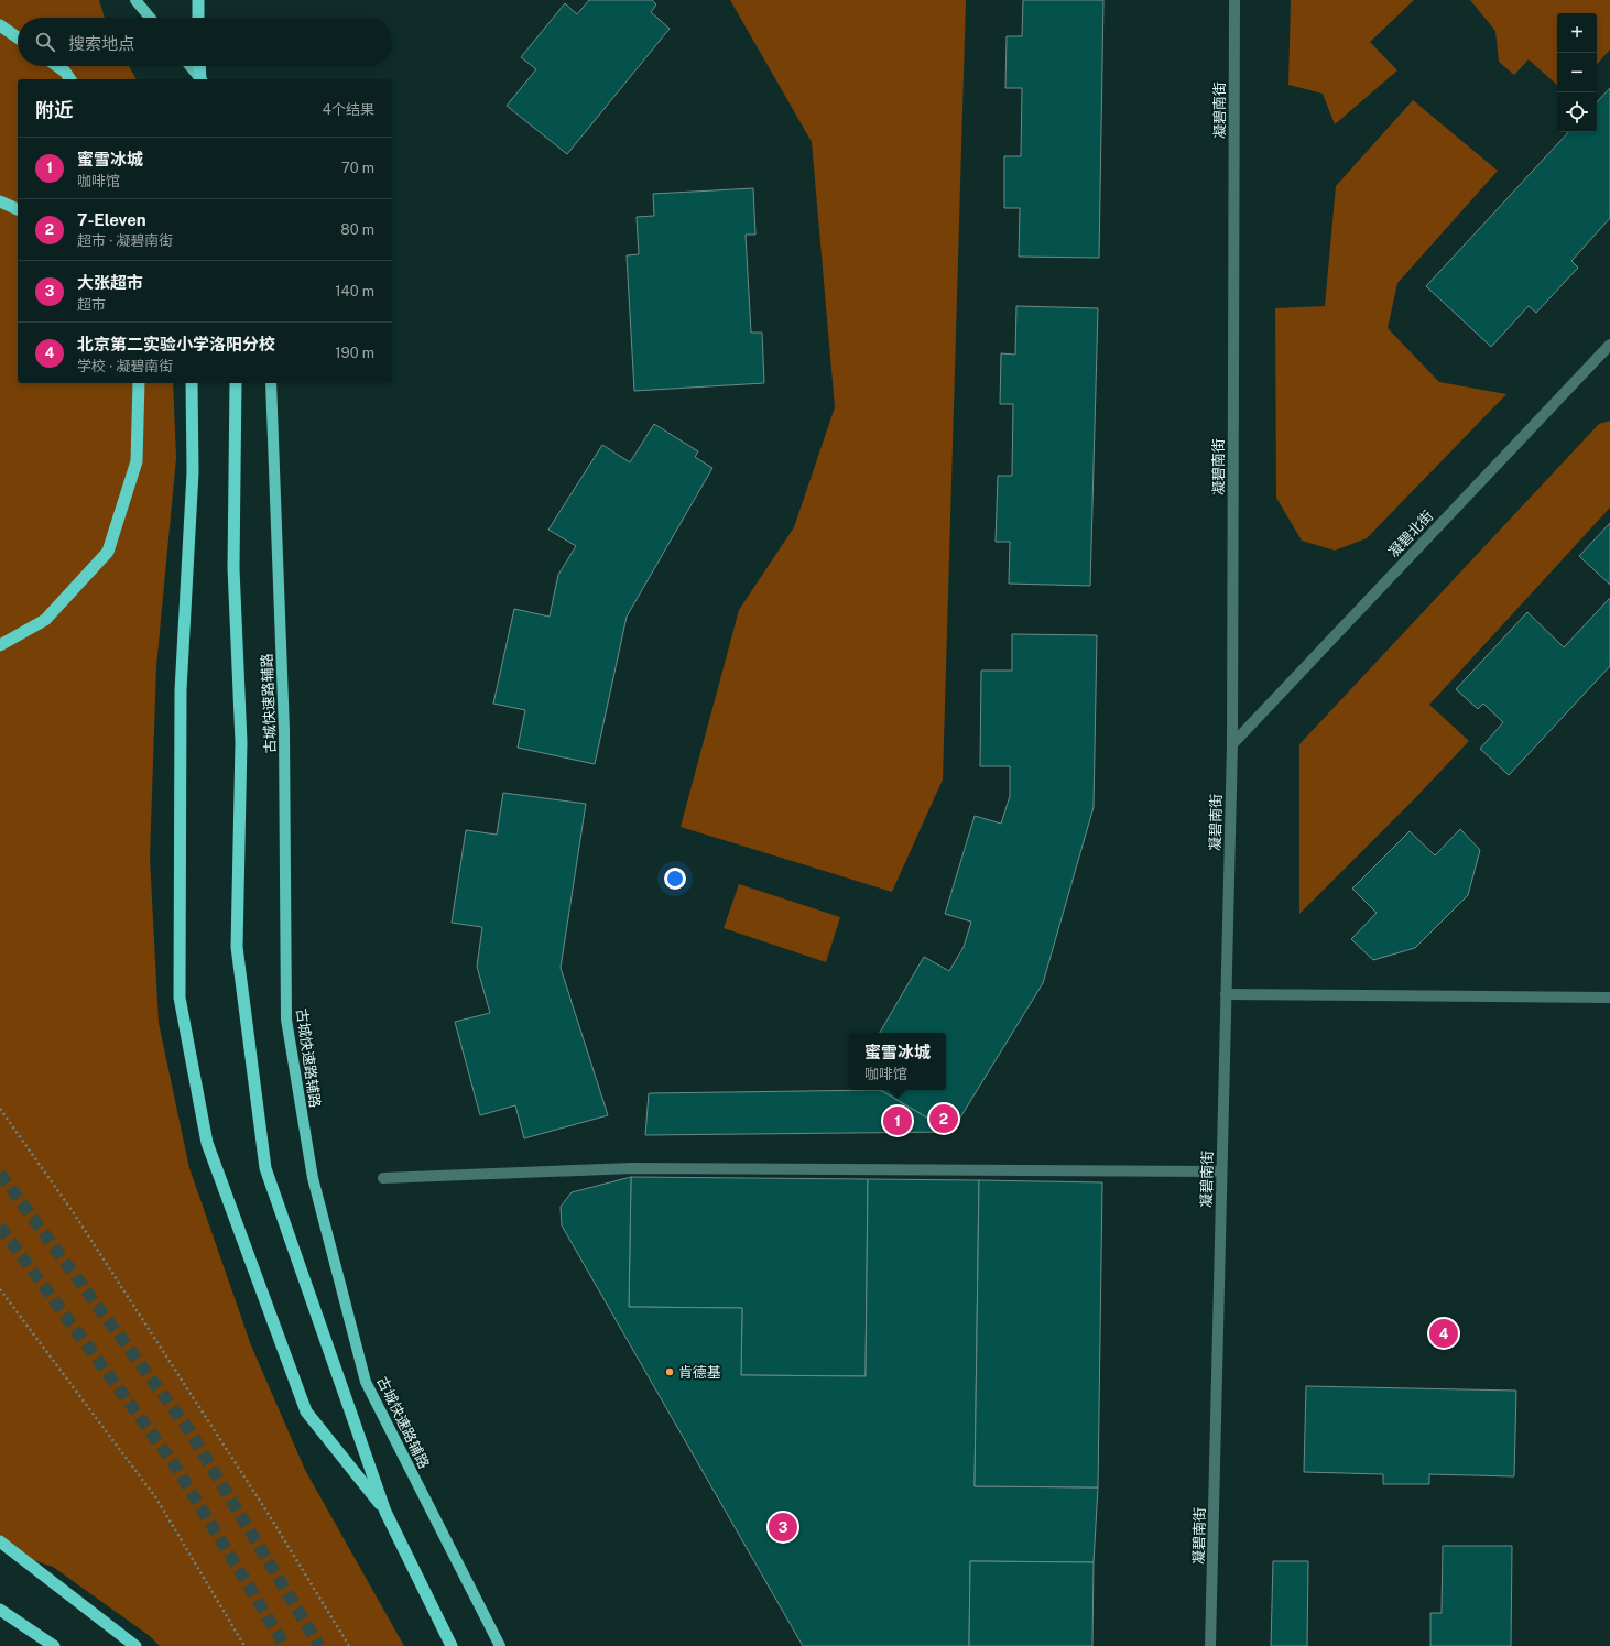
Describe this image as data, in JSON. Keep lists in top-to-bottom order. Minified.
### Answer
{"streets":{"main road":["古城快速路辅路"],"street":["凝碧南街","凝碧北街"]},"crossings":[["凝碧南街","凝碧北街"]],"places":["肯德基"],"page":{"map_buttons":["+","−"],"search":"搜索地点","heading":["附近","4个结果"],"list":[{"mark":"1","name":"蜜雪冰城","note":"咖啡馆","value":"70 m"},{"mark":"2","name":"7-Eleven","note":"超市 · 凝碧南街","value":"80 m"},{"mark":"3","name":"大张超市","note":"超市","value":"140 m"},{"mark":"4","name":"北京第二实验小学洛阳分校","note":"学校 · 凝碧南街","value":"190 m"}],"popup":["蜜雪冰城","咖啡馆"],"pins":["2","1","4","3"]}}
